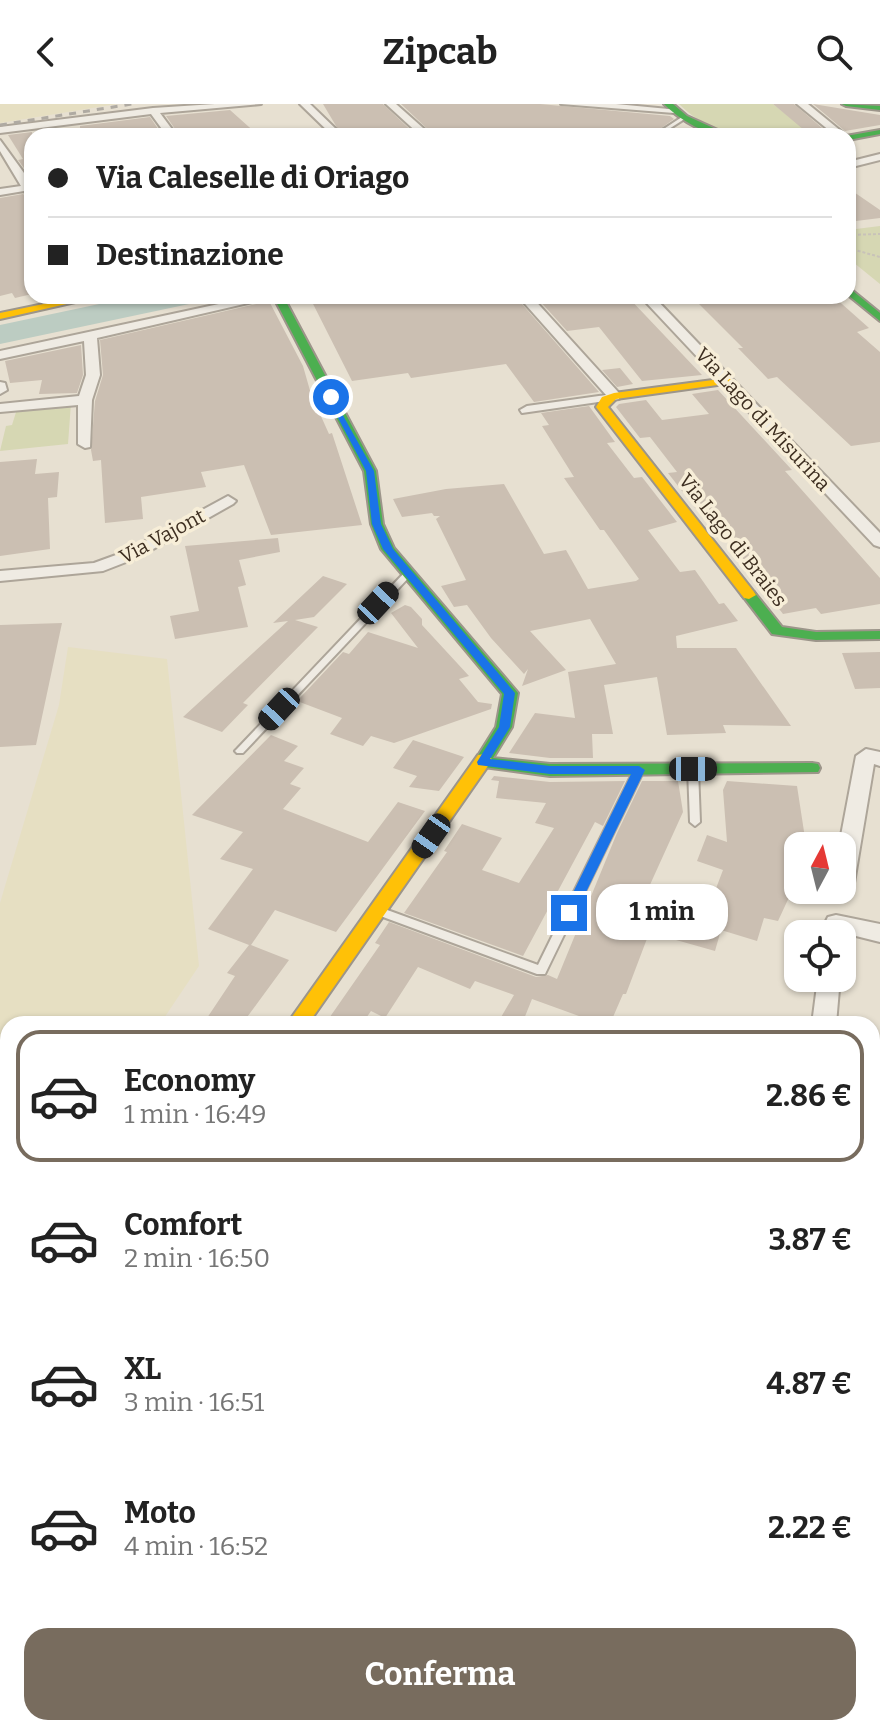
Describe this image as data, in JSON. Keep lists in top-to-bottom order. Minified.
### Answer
{"streets":{"street":["Via Lago di Misurina","Via Vajont","Via Lago di Braies"]},"north":"top","page":{"header":"Zipcab","banner":["Via Caleselle di Oriago","Destinazione"],"bubble":"1 min","list":[{"name":"Economy","note":"1 min · 16:49","value":"2.86 €"},{"name":"Comfort","note":"2 min · 16:50","value":"3.87 €"},{"name":"XL","note":"3 min · 16:51","value":"4.87 €"},{"name":"Moto","note":"4 min · 16:52","value":"2.22 €"}],"buttons":"Conferma"}}
